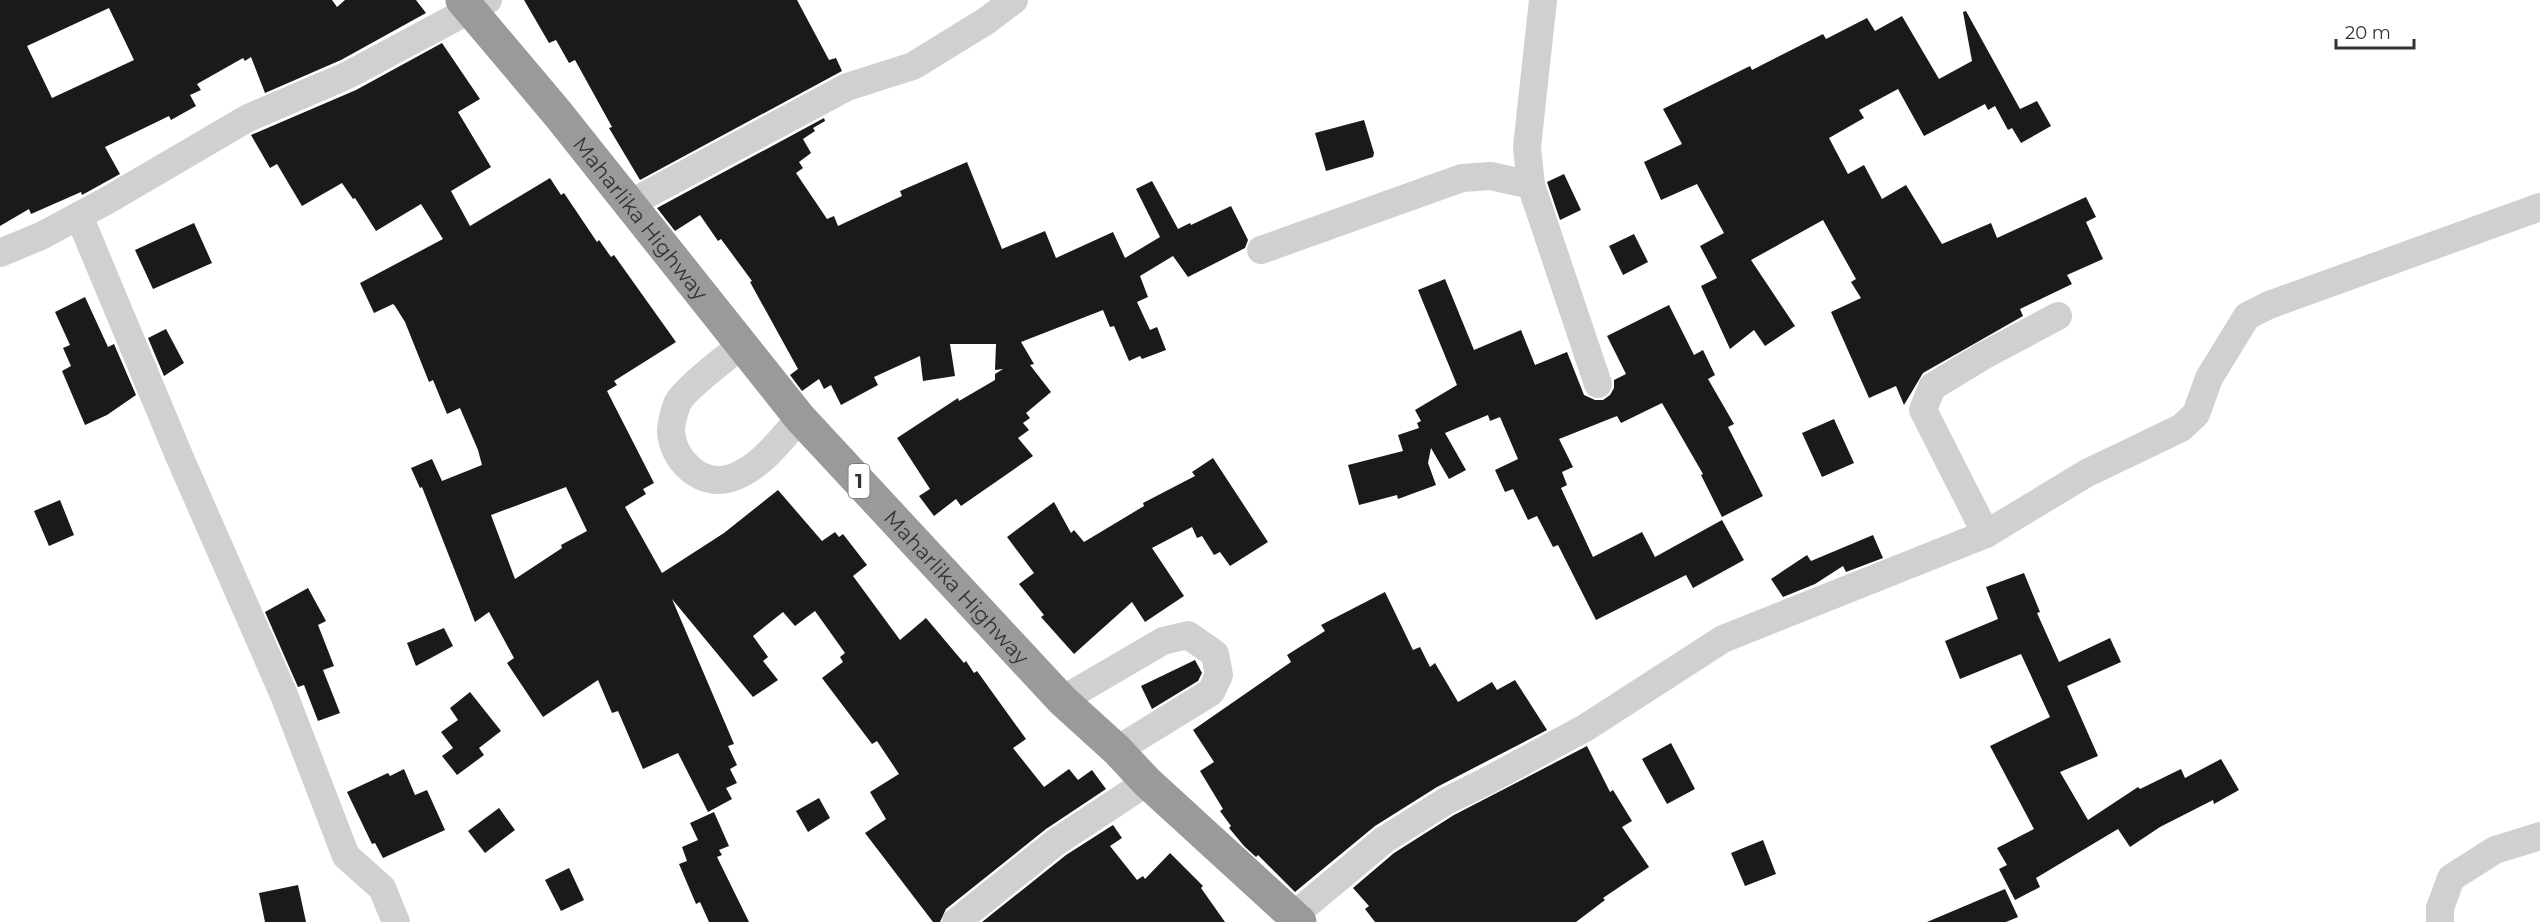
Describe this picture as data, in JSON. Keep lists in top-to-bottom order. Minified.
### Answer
{"streets":{"highway":["Maharlika Highway","1"]},"scale_bar":"20 m"}
